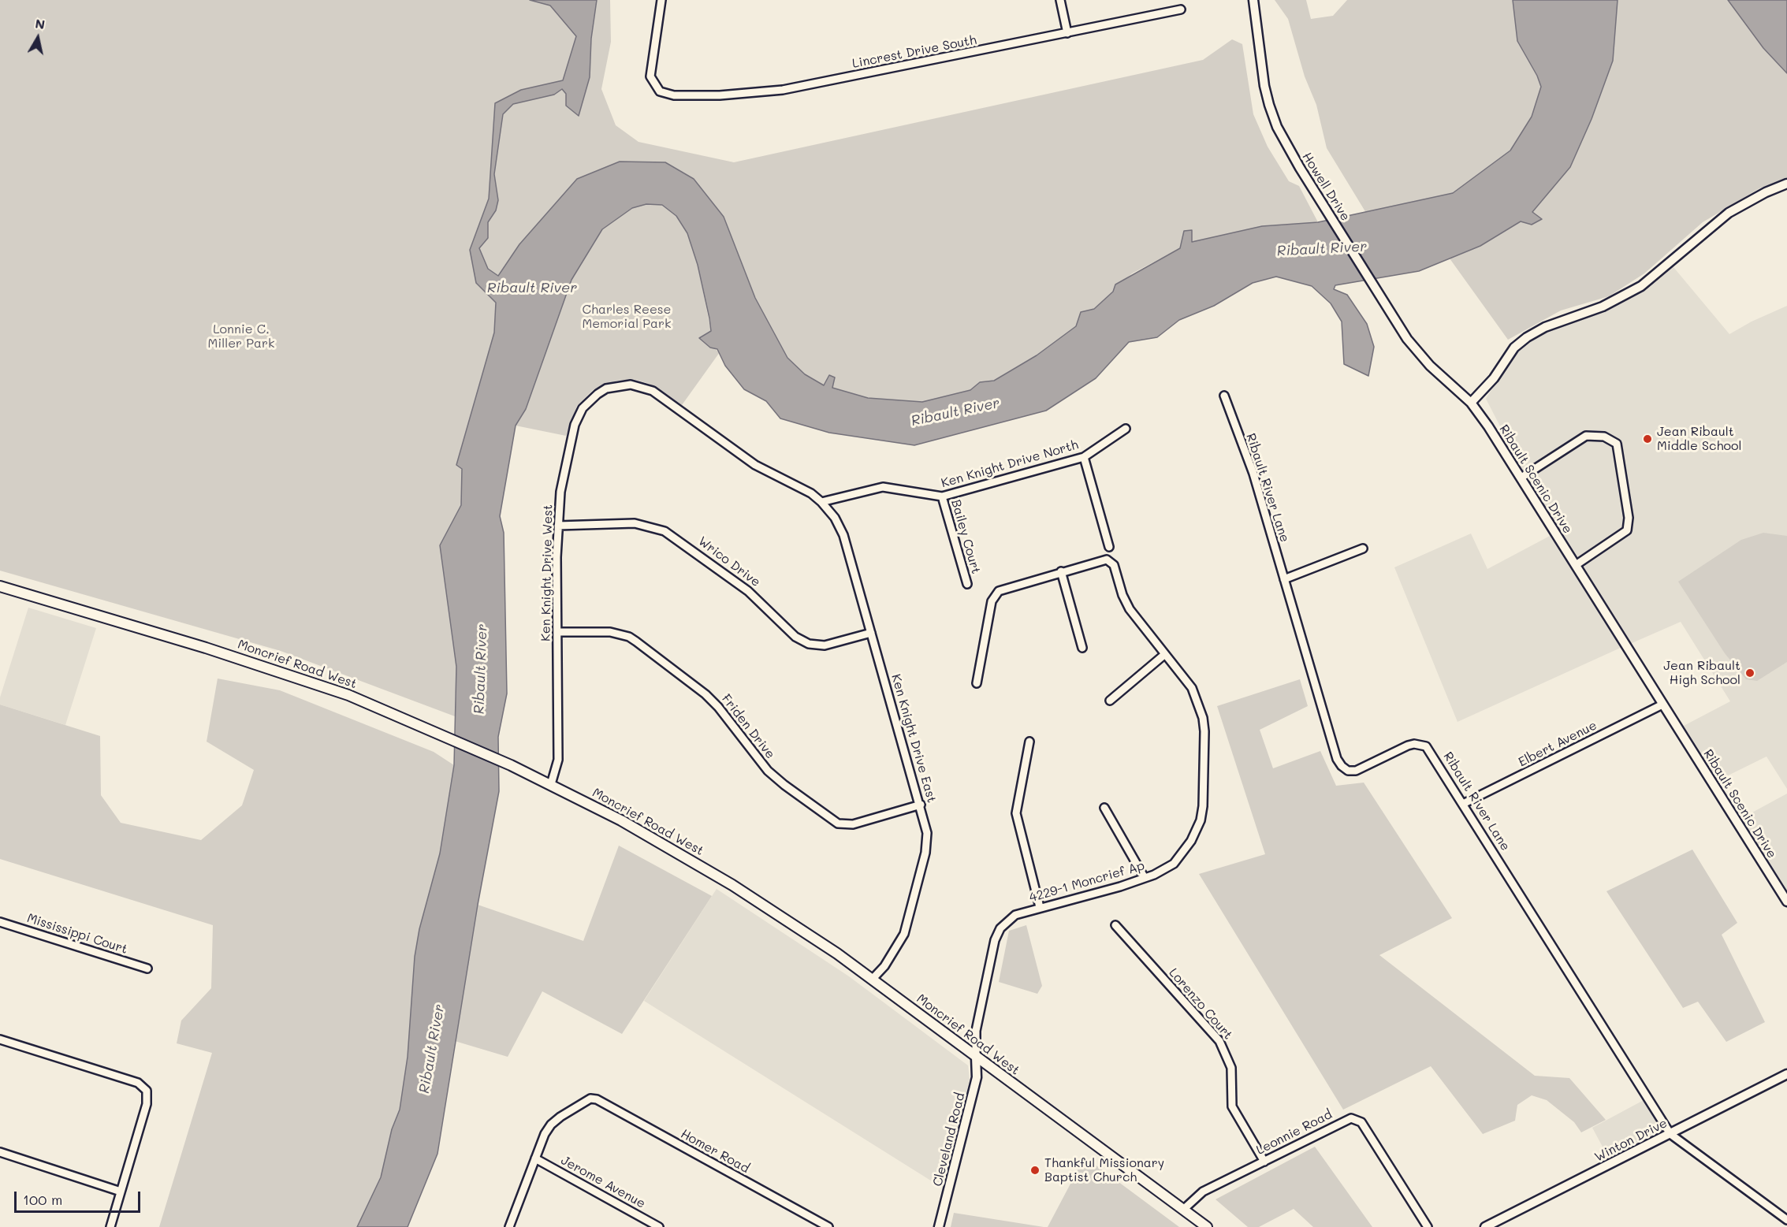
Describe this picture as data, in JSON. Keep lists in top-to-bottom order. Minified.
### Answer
{"streets":{"main road":["Moncrief Road West"],"street":["Lincrest Drive South","Howell Drive","Ken Knight Drive North","Ribault Scenic Drive","Ribault River Lane","Bailey Court","Wrico Drive","Ken Knight Drive West","Friden Drive","Ken Knight Drive East","Elbert Avenue","4229-1 Moncrief Ap","Mississippi Court","Lorenzo Court","Leonnie Road","Cleveland Road","Winton Drive","Homer Road","Jerome Avenue"]},"crossings":[["Howell Drive","Ribault Scenic Drive"],["Ken Knight Drive North","Bailey Court"],["Ken Knight Drive North","Ken Knight Drive West"],["Ken Knight Drive North","Ken Knight Drive East"],["Ribault Scenic Drive","Elbert Avenue"],["Ribault River Lane","Elbert Avenue"],["Ribault River Lane","Winton Drive"],["Wrico Drive","Ken Knight Drive West"],["Wrico Drive","Ken Knight Drive East"],["Ken Knight Drive West","Moncrief Road West"],["Ken Knight Drive West","Friden Drive"],["Ken Knight Drive West","Ken Knight Drive East"],["Moncrief Road West","Ken Knight Drive East"],["Moncrief Road West","4229-1 Moncrief Ap"],["Moncrief Road West","Leonnie Road"],["Moncrief Road West","Cleveland Road"],["Friden Drive","Ken Knight Drive East"],["4229-1 Moncrief Ap","Cleveland Road"],["Lorenzo Court","Leonnie Road"],["Homer Road","Jerome Avenue"]],"water":["Ribault River"],"parks":["Charles Reese Memorial Park","Lonnie C. Miller Park"],"places":["Jean Ribault Middle School","Jean Ribault High School","Thankful Missionary Baptist Church"],"scale_bar":"100 m","north":"top"}
